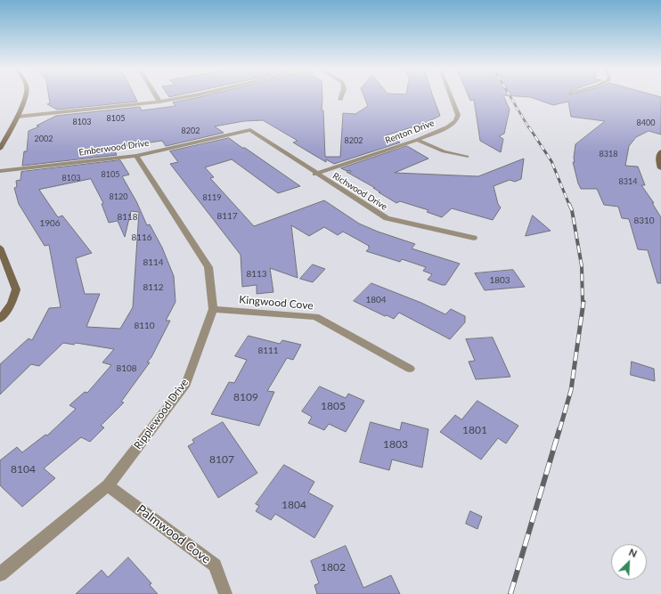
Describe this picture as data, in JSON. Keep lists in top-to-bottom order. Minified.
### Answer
{"streets":{"street":["Renton Drive","Emberwood Drive","Richwood Drive","Kingwood Cove","Ripplewood Drive","Palmwood Cove"]},"crossings":[["Renton Drive","Richwood Drive"],["Emberwood Drive","Richwood Drive"],["Emberwood Drive","Ripplewood Drive"],["Kingwood Cove","Ripplewood Drive"],["Ripplewood Drive","Palmwood Cove"]],"house_numbers":["8105","8103","8400","8202","2002","8202","8318","8105","8103","8314","8120","8119","8117","8118","8310","1906","8116","8114","8113","1803","8112","1804","8110","8111","8108","8109","1805","1801","1803","8107","8104","1804","1802"],"north":"top right"}
